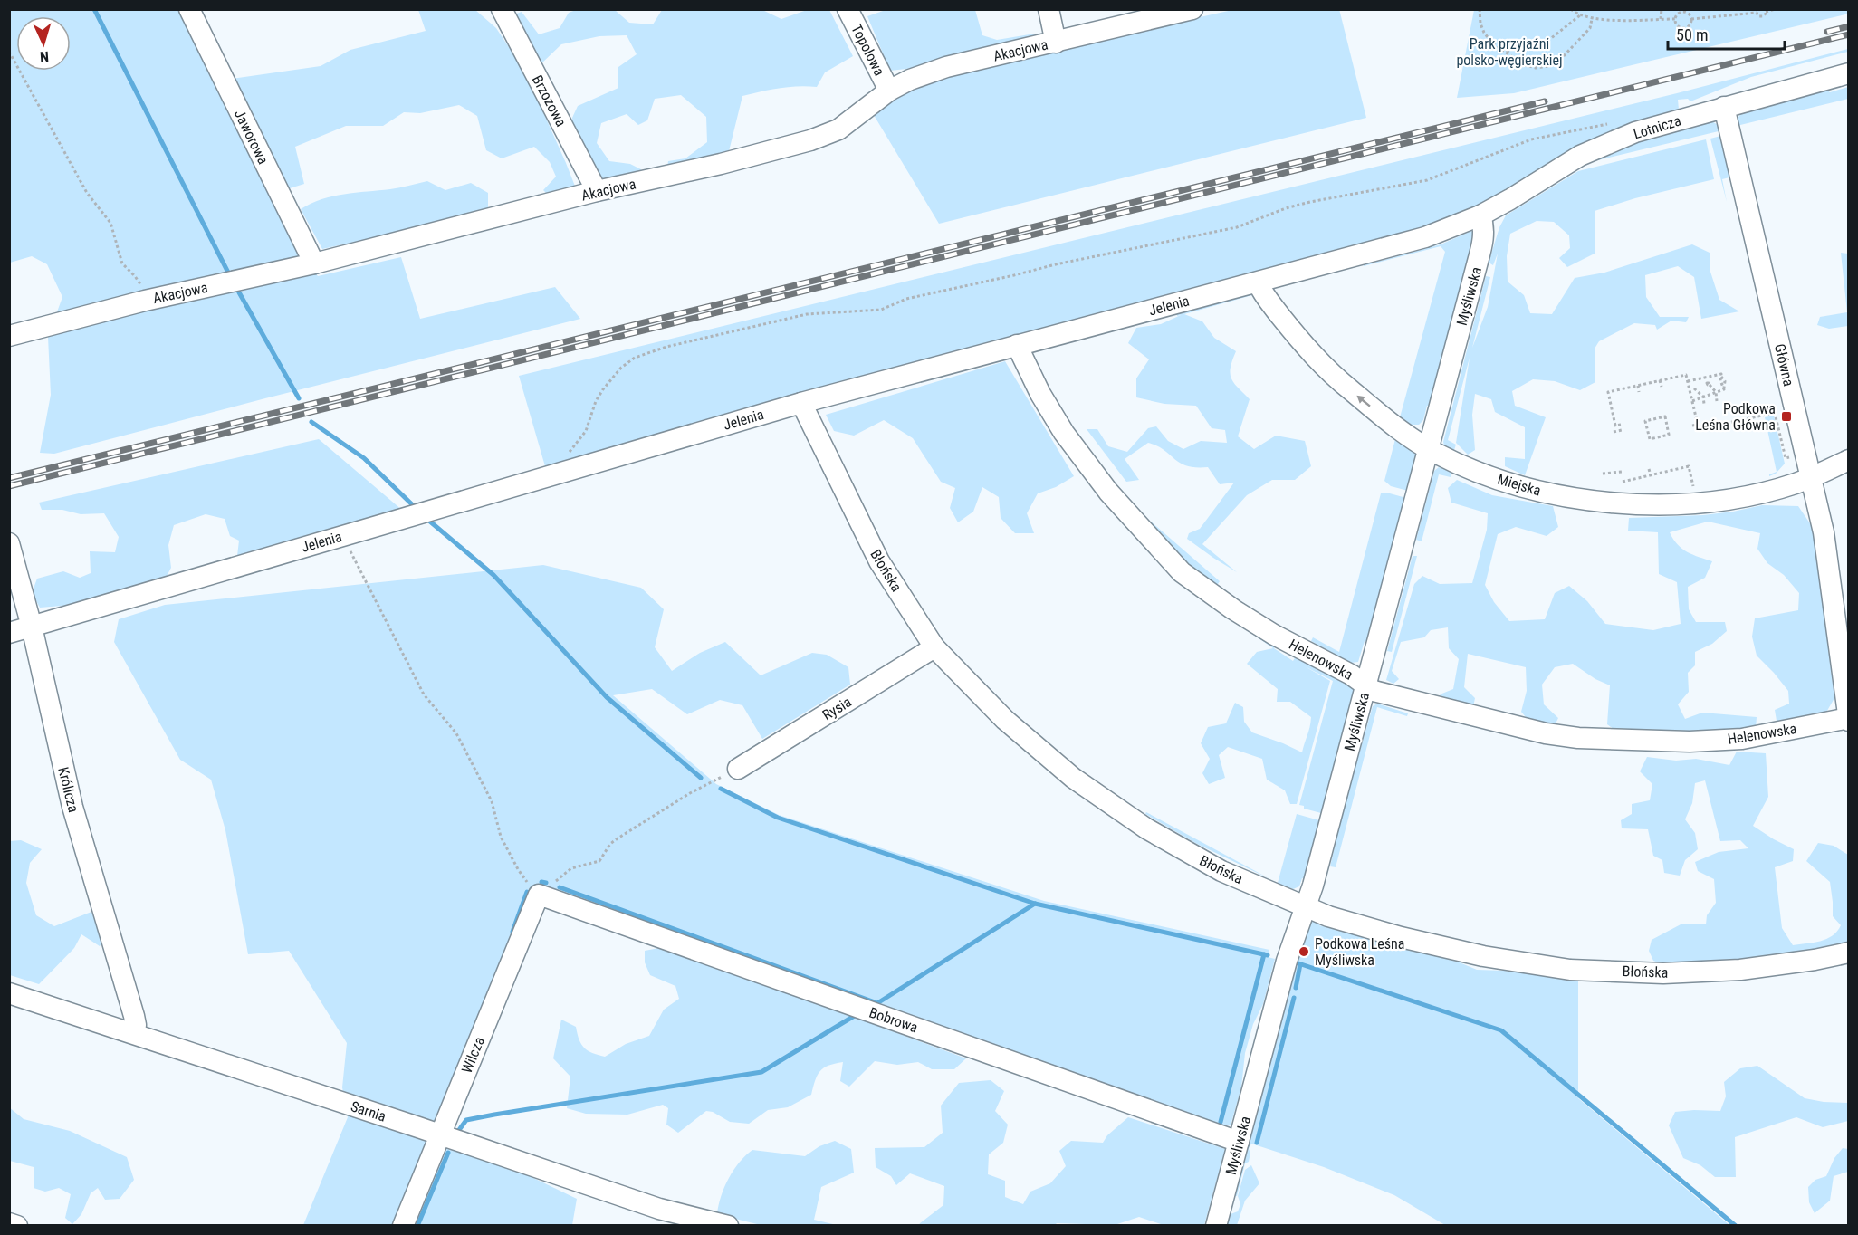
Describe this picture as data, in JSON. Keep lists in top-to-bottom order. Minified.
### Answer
{"streets":{"street":["Topolowa","Akacjowa","Brzozowa","Lotnicza","Jaworowa","Myśliwska","Jelenia","Główna","Miejska","Błońska","Helenowska","Rysia","Królicza","Bobrowa","Wilcza","Sarnia"]},"crossings":[["Topolowa","Akacjowa"],["Akacjowa","Brzozowa"],["Akacjowa","Jaworowa"],["Lotnicza","Myśliwska"],["Lotnicza","Jelenia"],["Lotnicza","Główna"],["Myśliwska","Jelenia"],["Myśliwska","Miejska"],["Myśliwska","Błońska"],["Myśliwska","Helenowska"],["Myśliwska","Bobrowa"],["Jelenia","Miejska"],["Jelenia","Błońska"],["Jelenia","Helenowska"],["Jelenia","Królicza"],["Główna","Miejska"],["Główna","Helenowska"],["Błońska","Rysia"],["Królicza","Sarnia"],["Bobrowa","Wilcza"],["Wilcza","Sarnia"]],"one_way":["Miejska"],"parks":["Park przyjaźni polsko-węgierskiej"],"places":{"transit":["Podkowa Leśna Główna"],"other":["Podkowa Leśna Myśliwska"]},"scale_bar":"50 m","north":"bottom"}
